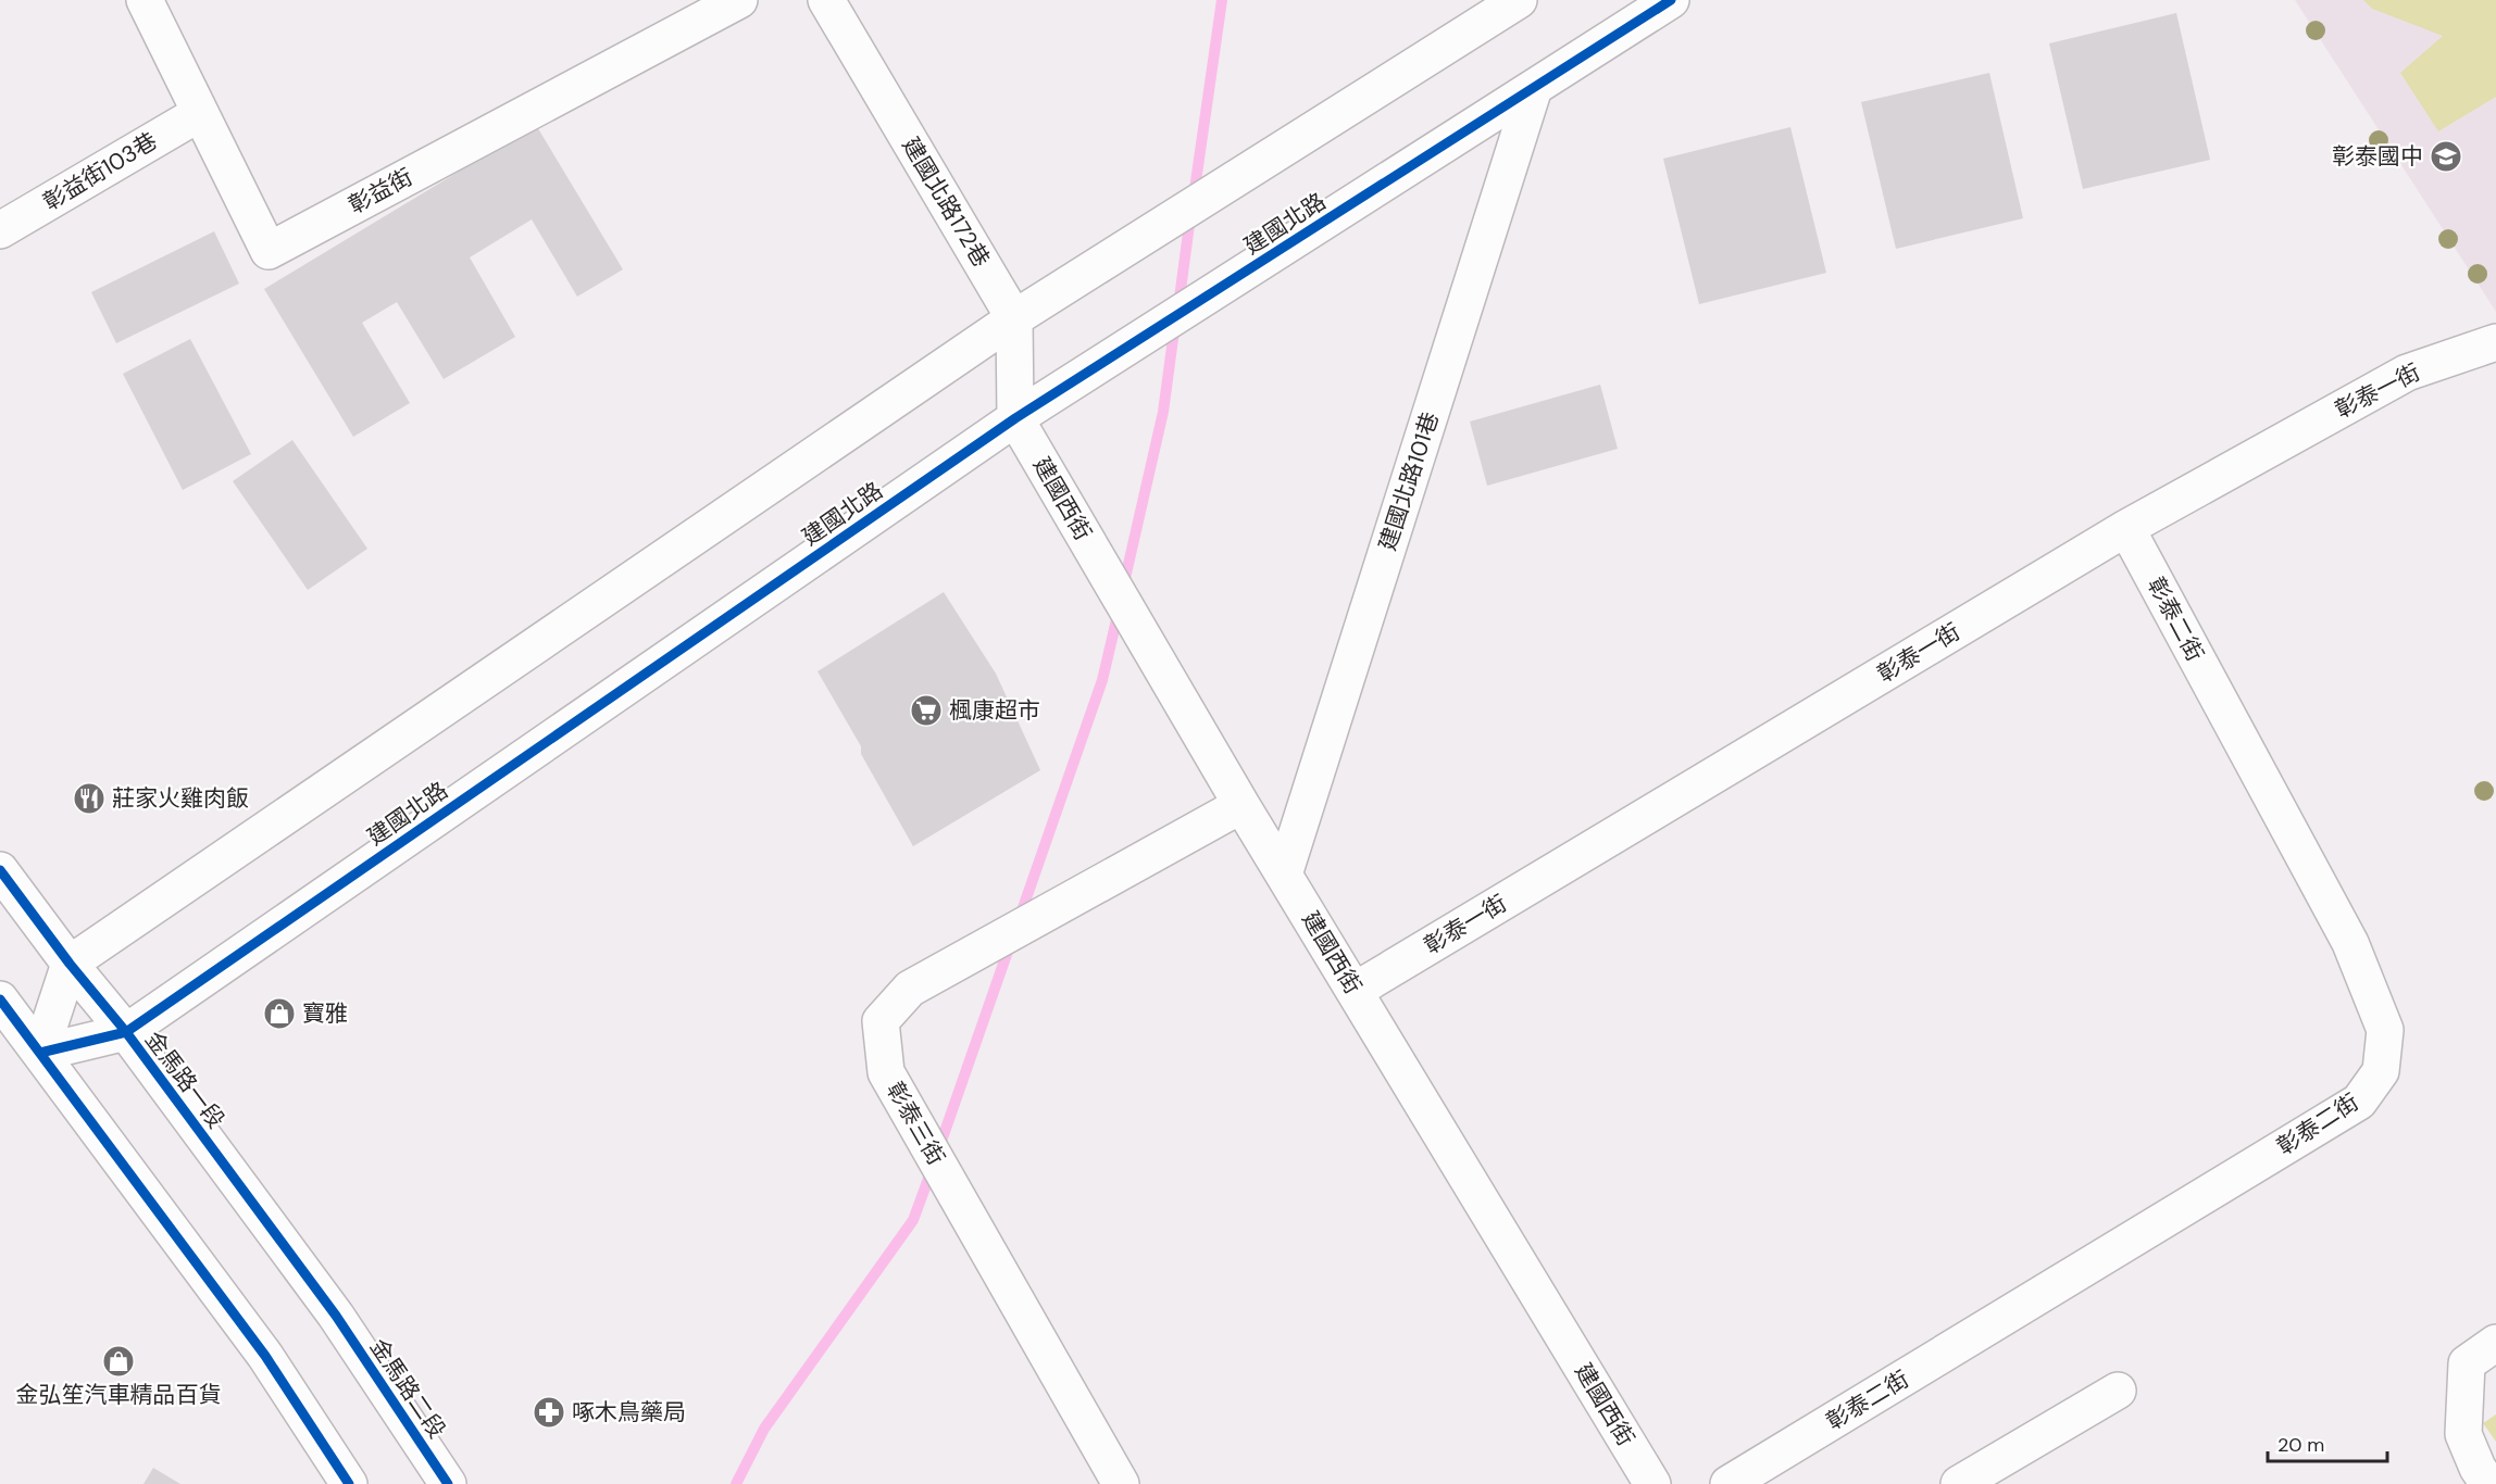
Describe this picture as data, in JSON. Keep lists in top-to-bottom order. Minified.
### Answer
{"streets":{"street":["彰益街103巷","彰益街","建國北路172巷","建國北路","彰泰一街","建國北路101巷","建國西街","彰泰二街","金馬路一段","彰泰三街","金馬路二段"]},"crossings":[["彰益街103巷","彰益街"],["建國北路172巷","建國北路"],["建國北路172巷","建國西街"],["建國北路","建國北路101巷"],["建國北路","建國西街"],["建國北路","金馬路一段"],["彰泰一街","建國西街"],["彰泰一街","彰泰二街"],["建國北路101巷","建國西街"],["建國西街","彰泰三街"],["金馬路一段","金馬路二段"]],"places":{"school or university":["彰泰國中"],"supermarket":["楓康超市"],"restaurant":["莊家火雞肉飯"],"shop":["寶雅","金弘笙汽車精品百貨"],"pharmacy":["啄木鳥藥局"]},"scale_bar":"20 m"}
